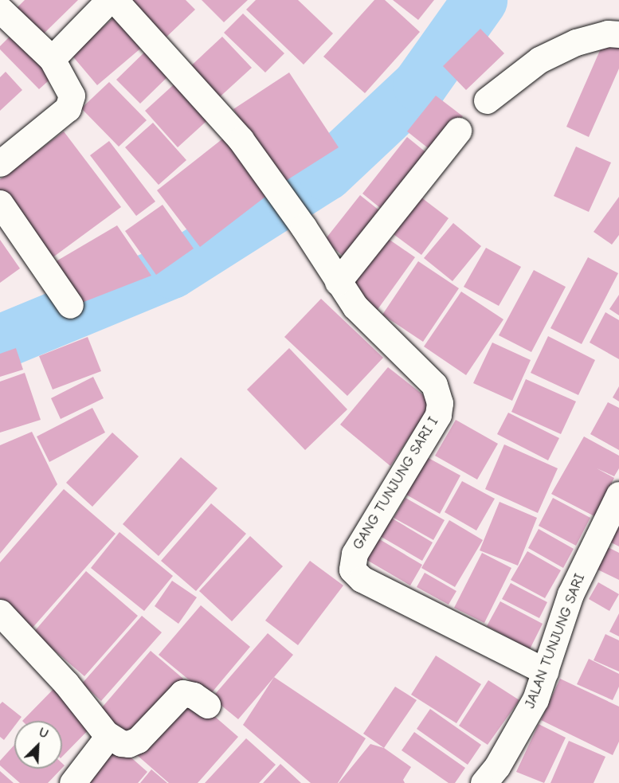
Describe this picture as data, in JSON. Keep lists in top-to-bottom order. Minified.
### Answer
{"streets":{"street":["GANG TUNJUNG SARI I","JALAN TUNJUNG SARI"]},"crossings":[["GANG TUNJUNG SARI I","JALAN TUNJUNG SARI"]],"north":"top right"}
